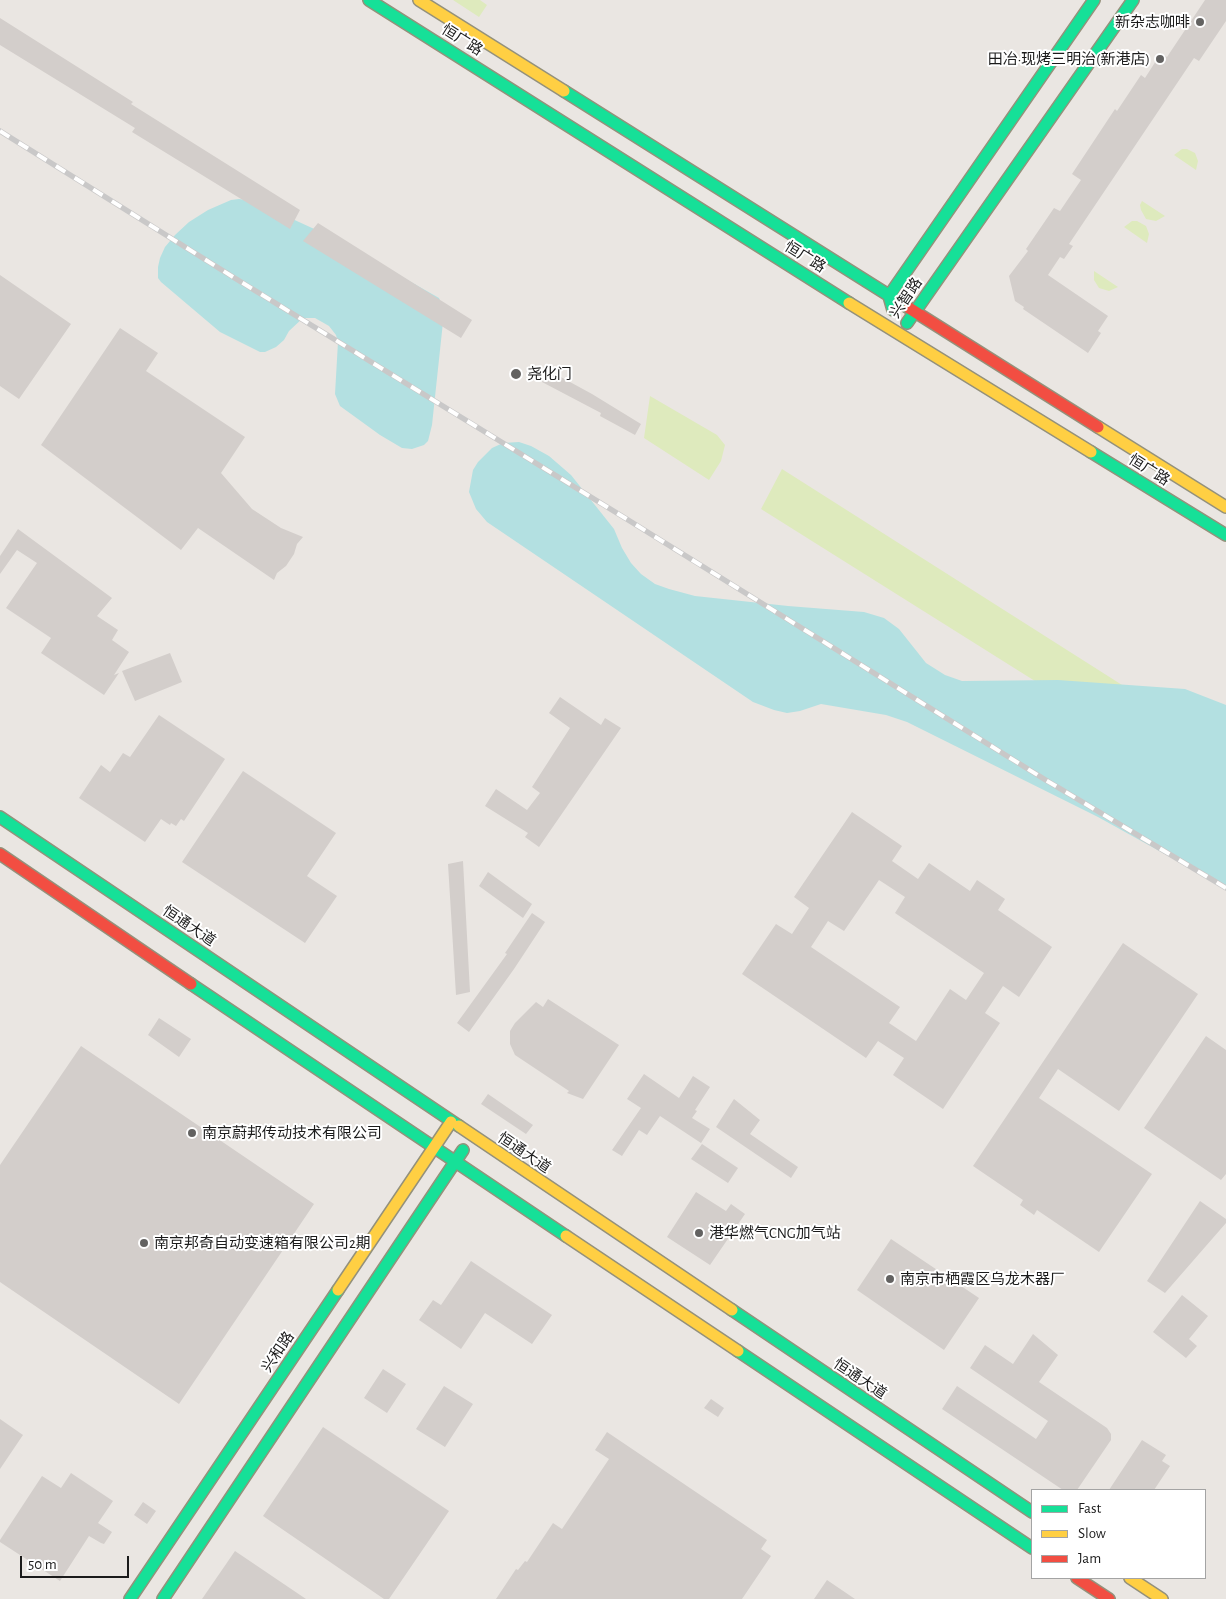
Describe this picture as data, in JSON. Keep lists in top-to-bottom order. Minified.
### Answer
{"streets":{"main road":["恒广路","兴智路","恒通大道","兴和路"]},"crossings":[["恒广路","兴智路"],["恒通大道","兴和路"]],"places":["新杂志咖啡","田冶·现烤三明治(新港店)","尧化门","南京蔚邦传动技术有限公司","港华燃气CNG加气站","南京邦奇自动变速箱有限公司2期","南京市栖霞区乌龙木器厂"],"legend":["Fast","Slow","Jam"],"scale_bar":"50 m"}
